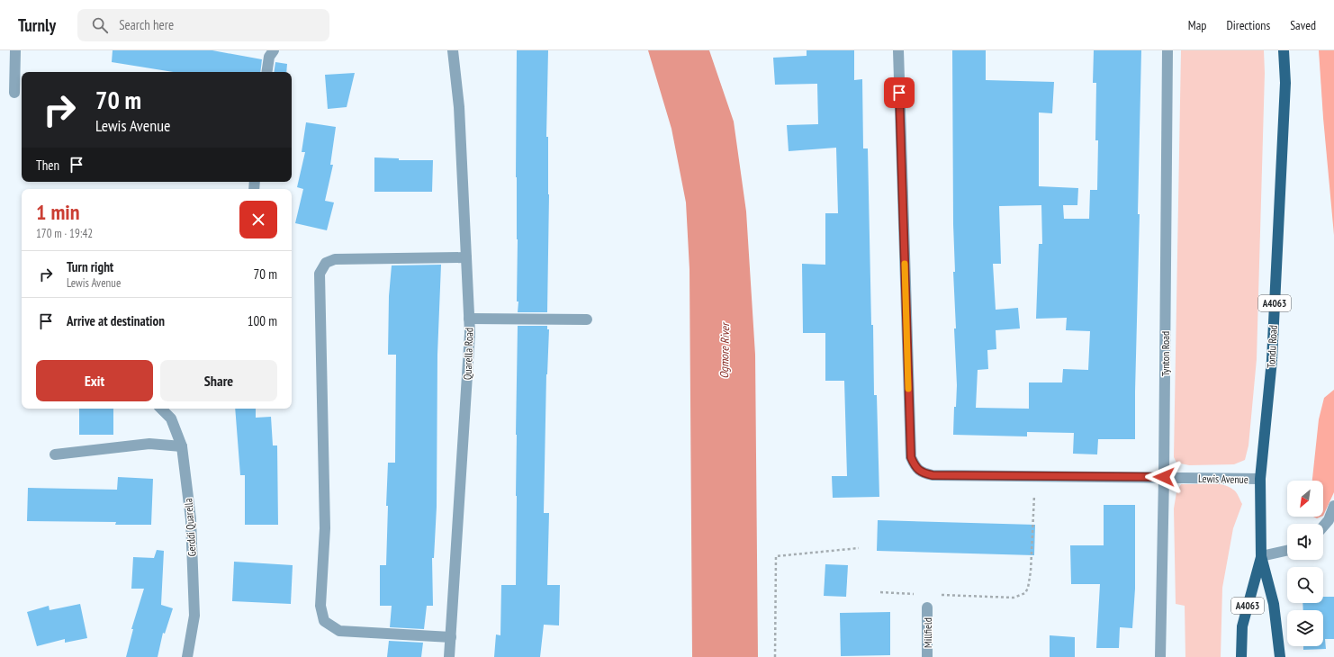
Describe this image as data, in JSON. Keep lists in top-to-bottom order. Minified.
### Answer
{"streets":{"main road":["A4063","Tondu Road"],"street":["Quarella Road","Tynton Road","Lewis Avenue","Gerddi Quarella","Millfield"]},"crossings":[["Tondu Road","Lewis Avenue"],["Tynton Road","Lewis Avenue"]],"water":["Ogmore River"],"north":"bottom left","page":{"header":"Turnly","search":"Search here","nav":["Map","Directions","Saved"],"turn":["70 m","Lewis Avenue"],"then":"Then","heading":["1 min","170 m · 19:42"],"list":[{"name":"Turn right","note":"Lewis Avenue","value":"70 m"},{"name":"Arrive at destination","value":"100 m"}],"buttons":["Exit","Share"]}}
